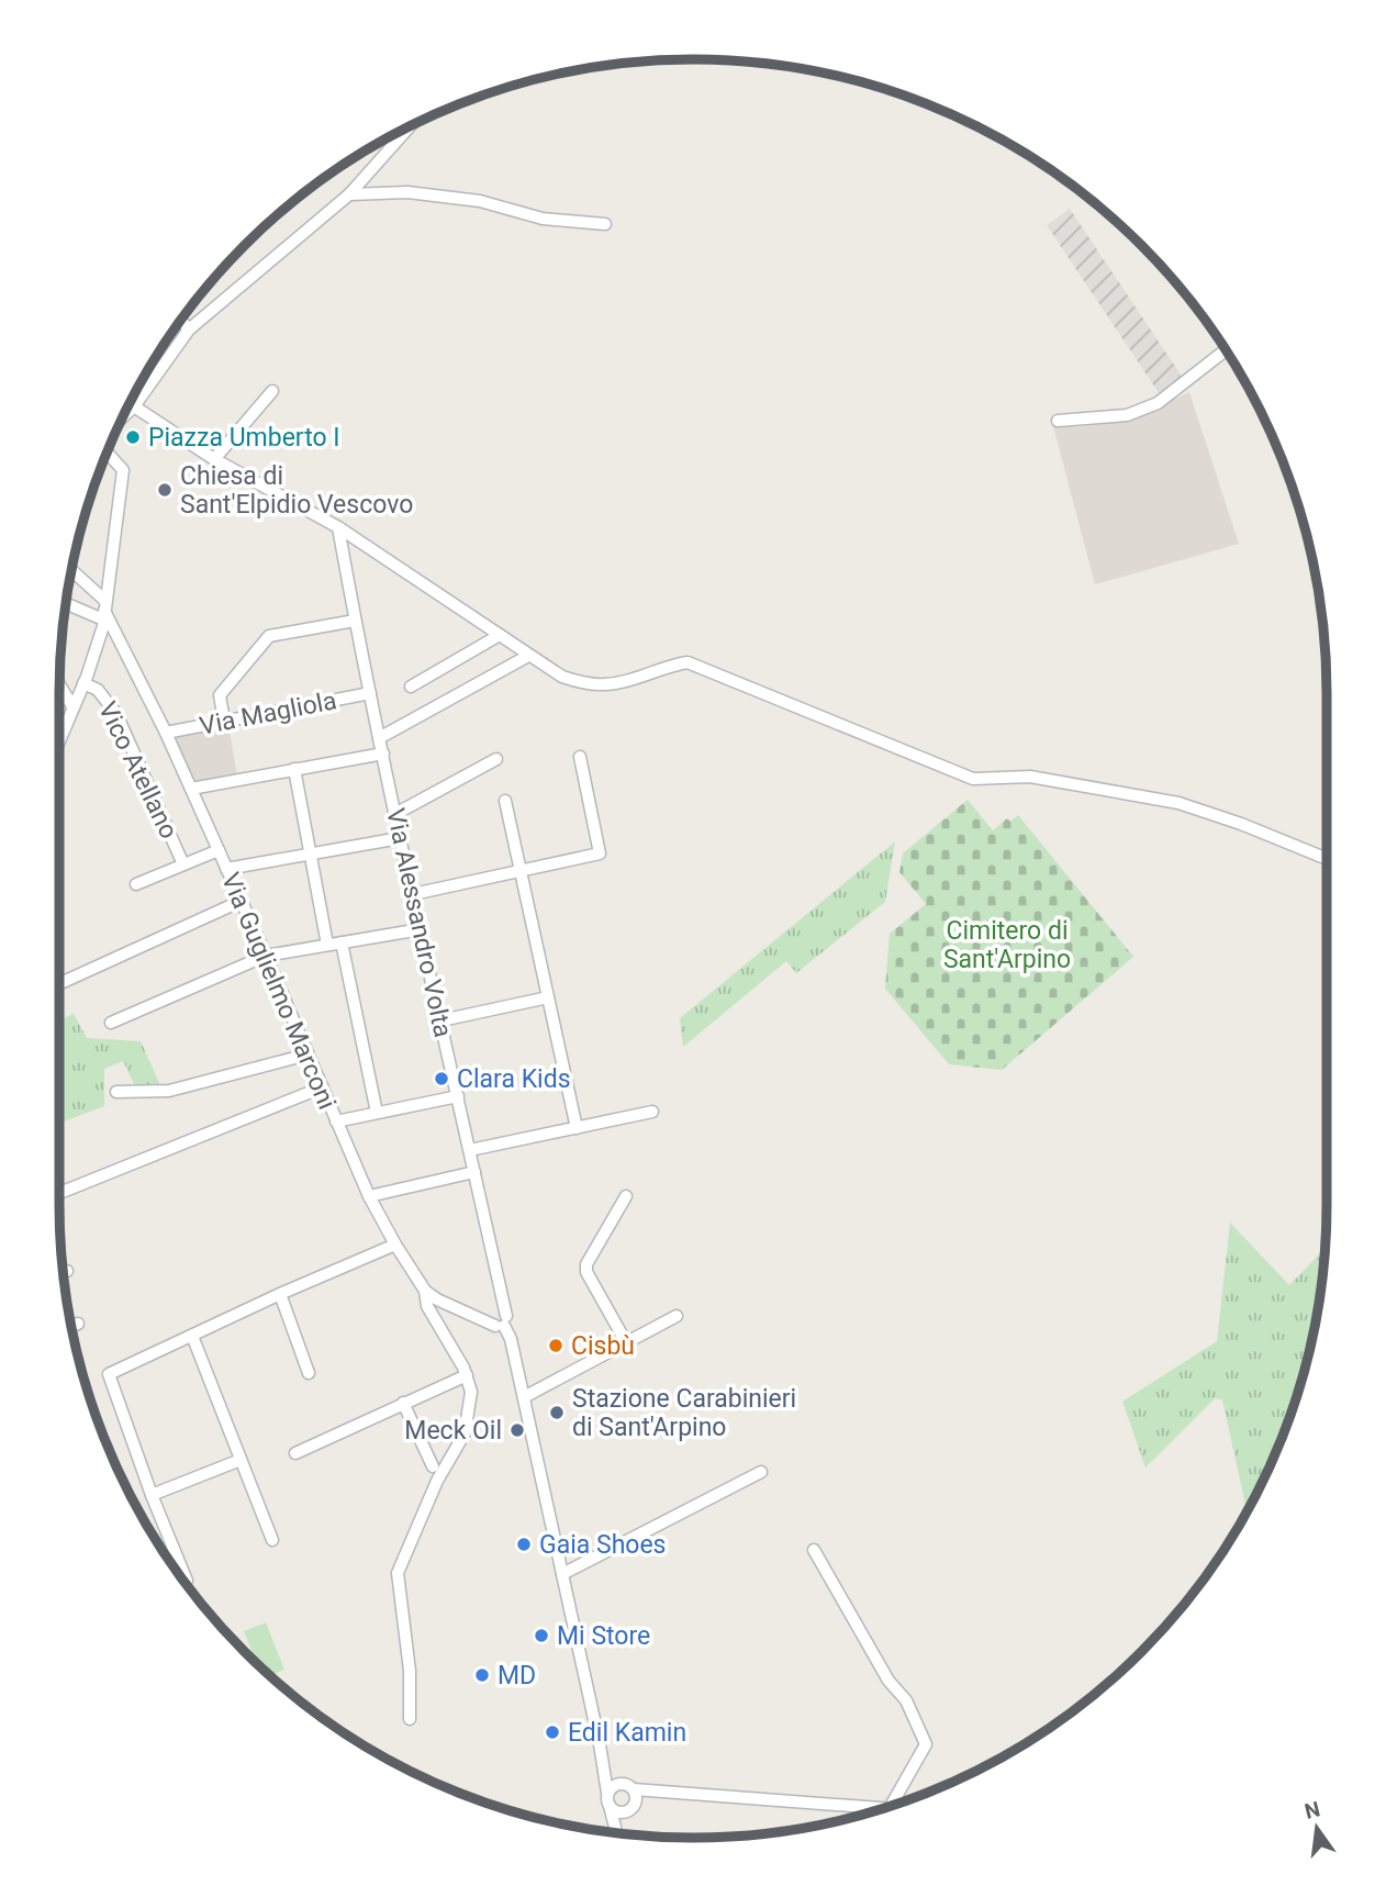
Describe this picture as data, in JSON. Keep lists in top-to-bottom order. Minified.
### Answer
{"streets":{"street":["Via Magliola","Vico Atellano","Via Alessandro Volta","Via Guglielmo Marconi"]},"crossings":[["Via Magliola","Via Alessandro Volta"],["Via Magliola","Via Guglielmo Marconi"],["Via Alessandro Volta","Via Guglielmo Marconi"]],"parks":["Cimitero di Sant'Arpino"],"places":["Piazza Umberto I","Chiesa di Sant'Elpidio Vescovo","Clara Kids","Cisbù","Stazione Carabinieri di Sant'Arpino","Meck Oil","Gaia Shoes","Mi Store","MD","Edil Kamin"],"north":"top"}
